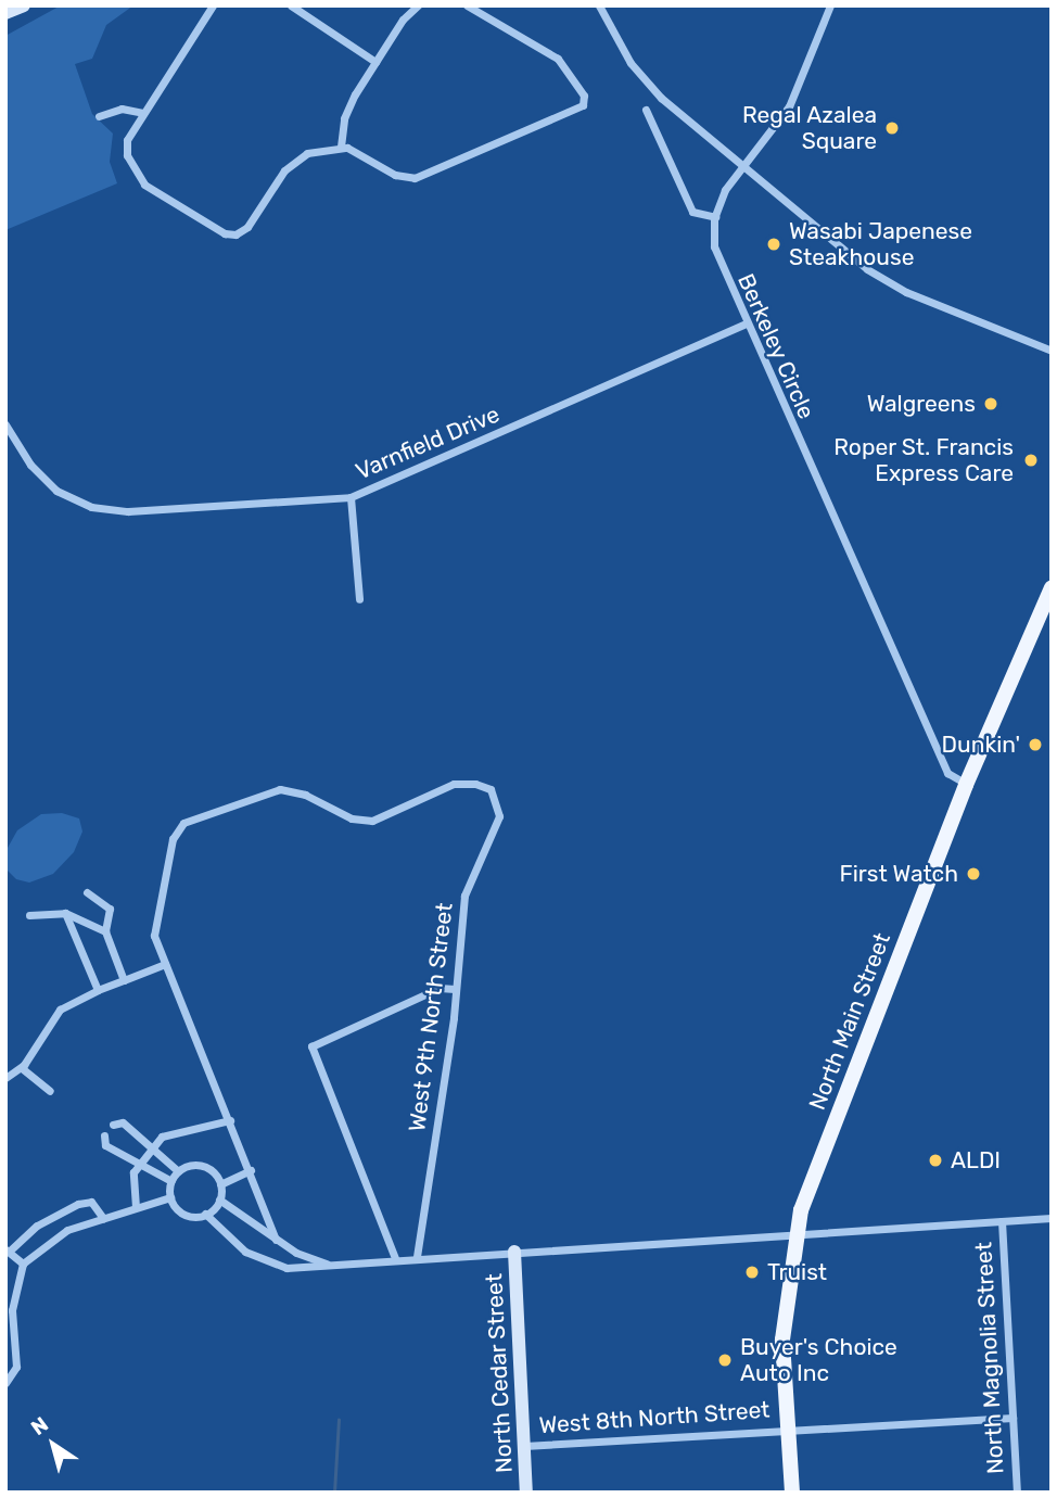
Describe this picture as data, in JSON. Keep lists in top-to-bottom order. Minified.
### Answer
{"streets":{"main road":["North Main Street"],"street":["Berkeley Circle","Varnfield Drive","West 9th North Street","North Magnolia Street","North Cedar Street","West 8th North Street"]},"crossings":[["Berkeley Circle","Varnfield Drive"],["Berkeley Circle","North Main Street"],["North Main Street","West 8th North Street"],["North Magnolia Street","West 8th North Street"],["North Cedar Street","West 8th North Street"]],"places":["Regal Azalea Square","Wasabi Japenese Steakhouse","Walgreens","Roper St. Francis Express Care","Dunkin'","First Watch","ALDI","Truist","Buyer's Choice Auto Inc"],"north":"top left"}
